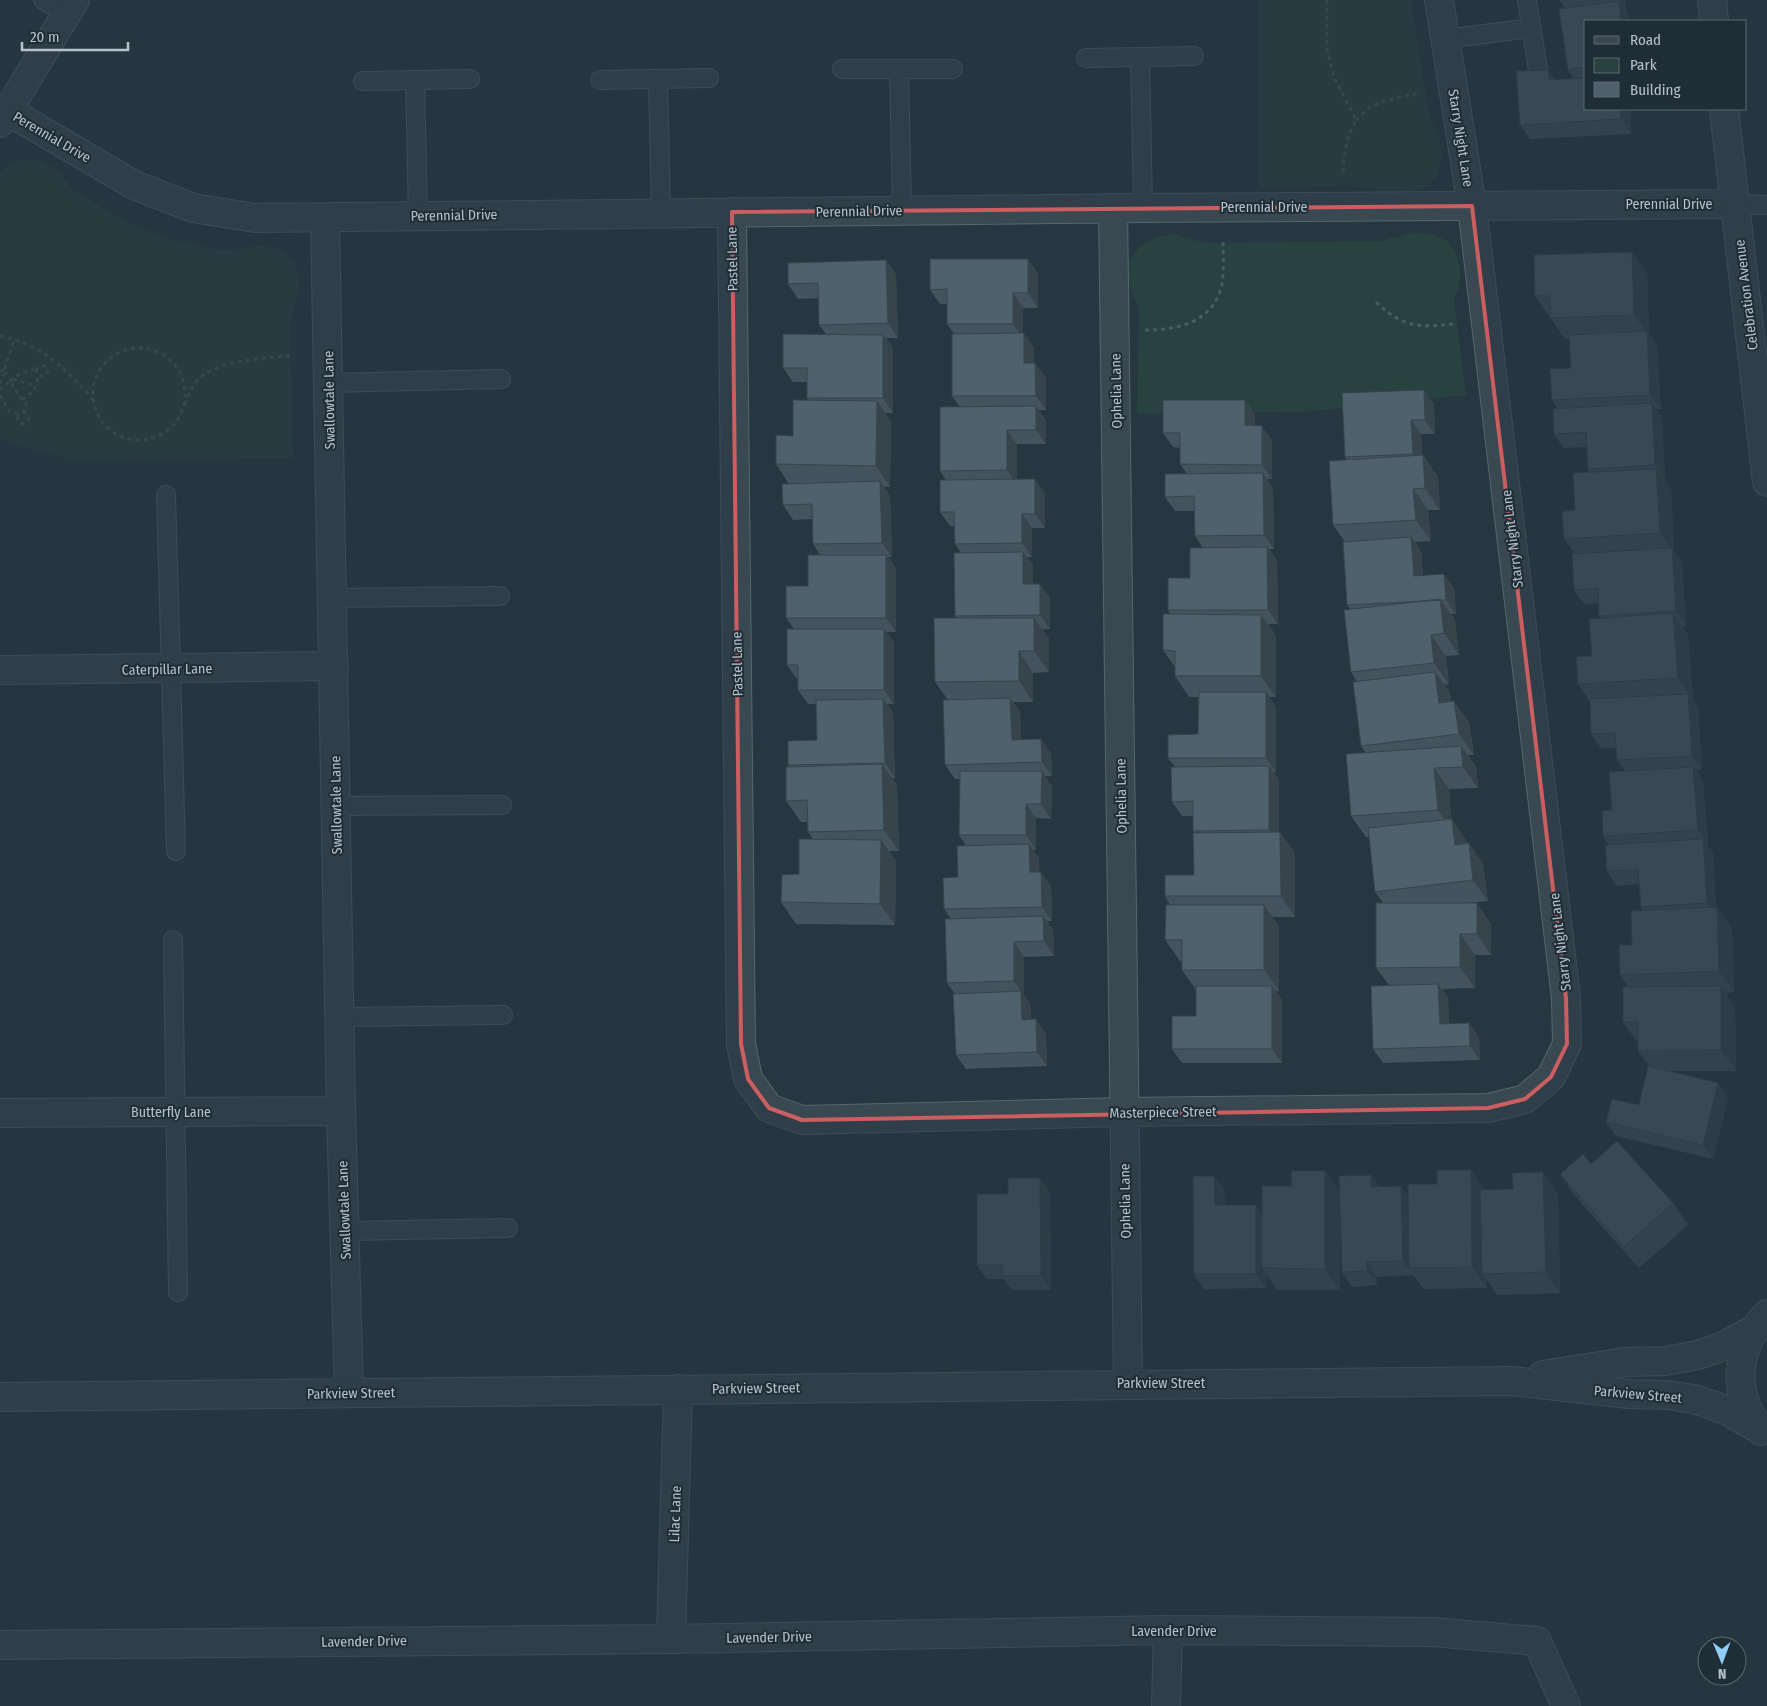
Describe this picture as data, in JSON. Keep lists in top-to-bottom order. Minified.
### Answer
{"streets":{"street":["Perennial Drive","Starry Night Lane","Pastel Lane","Celebration Avenue","Ophelia Lane","Swallowtale Lane","Caterpillar Lane","Butterfly Lane","Masterpiece Street","Parkview Street","Lilac Lane","Lavender Drive"]},"crossings":[["Perennial Drive","Starry Night Lane"],["Perennial Drive","Pastel Lane"],["Perennial Drive","Celebration Avenue"],["Perennial Drive","Ophelia Lane"],["Perennial Drive","Swallowtale Lane"],["Starry Night Lane","Masterpiece Street"],["Pastel Lane","Masterpiece Street"],["Ophelia Lane","Masterpiece Street"],["Ophelia Lane","Parkview Street"],["Swallowtale Lane","Caterpillar Lane"],["Swallowtale Lane","Butterfly Lane"],["Swallowtale Lane","Parkview Street"],["Parkview Street","Lilac Lane"],["Lilac Lane","Lavender Drive"]],"legend":["Road","Park","Building"],"scale_bar":"20 m","north":"bottom"}
